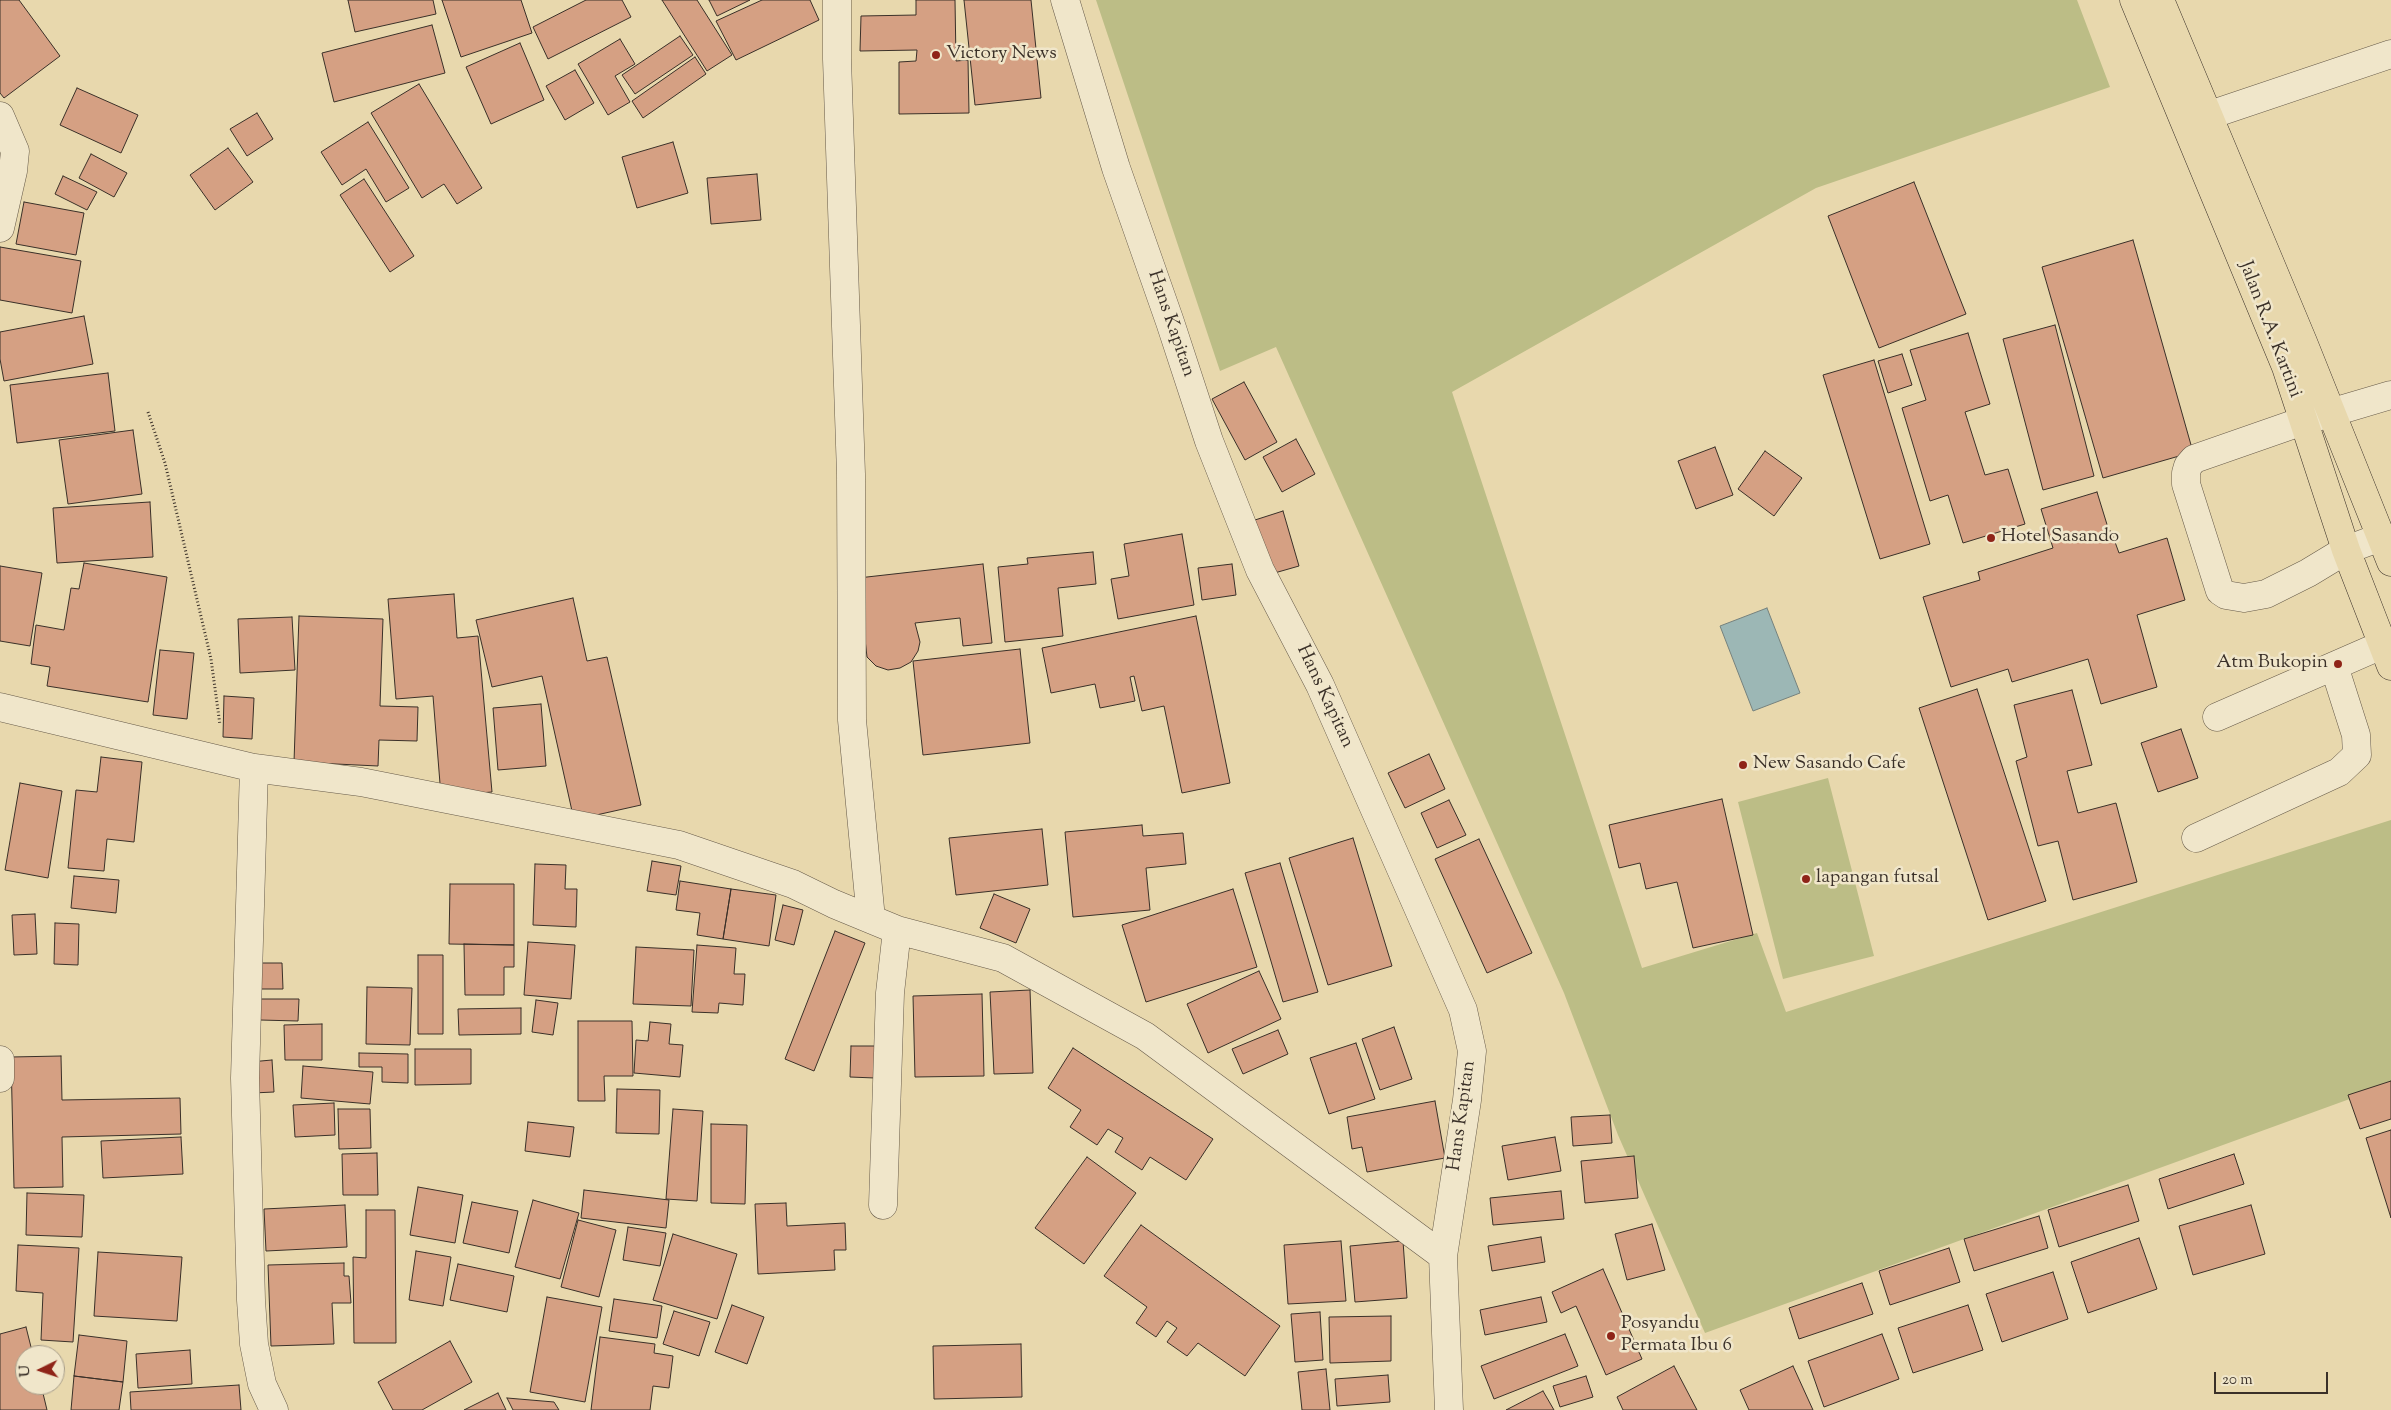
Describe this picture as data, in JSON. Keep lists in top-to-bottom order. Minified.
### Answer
{"streets":{"main road":["Jalan R.A. Kartini"],"street":["Hans Kapitan"]},"places":["Victory News","Hotel Sasando","Atm Bukopin","New Sasando Cafe","lapangan futsal","Posyandu Permata Ibu 6"],"scale_bar":"20 m","north":"left"}
